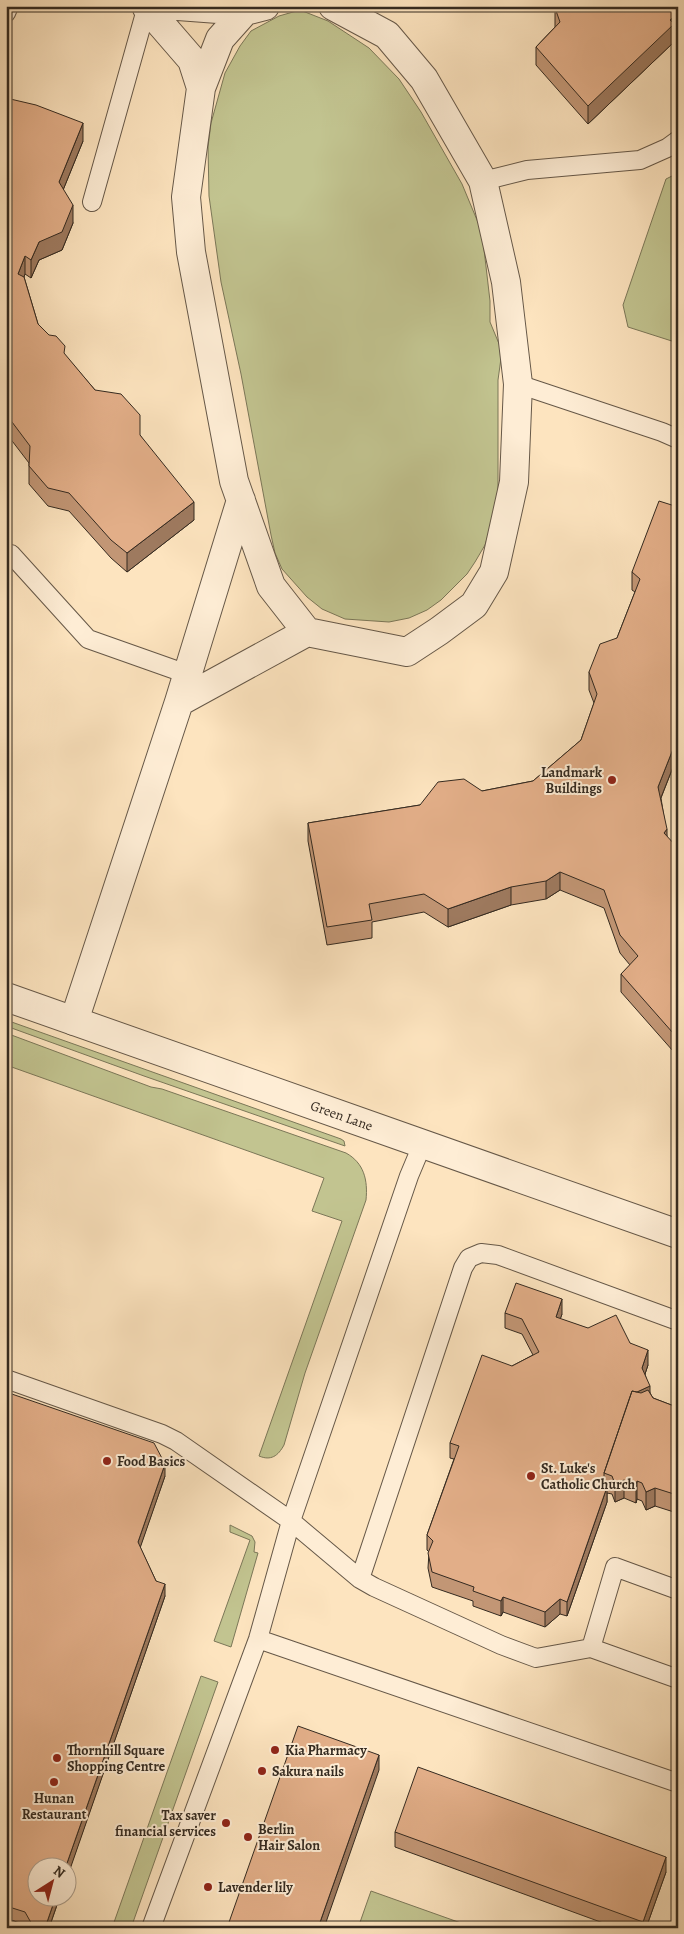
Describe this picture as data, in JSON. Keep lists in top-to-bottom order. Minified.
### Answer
{"streets":{"street":["Green Lane"]},"places":["Landmark Buildings","Food Basics","St. Luke's Catholic Church","Kia Pharmacy","Thornhill Square Shopping Centre","Sakura nails","Hunan Restaurant","Tax saver financial services","Berlin Hair Salon","Lavender lily"],"north":"top right"}
